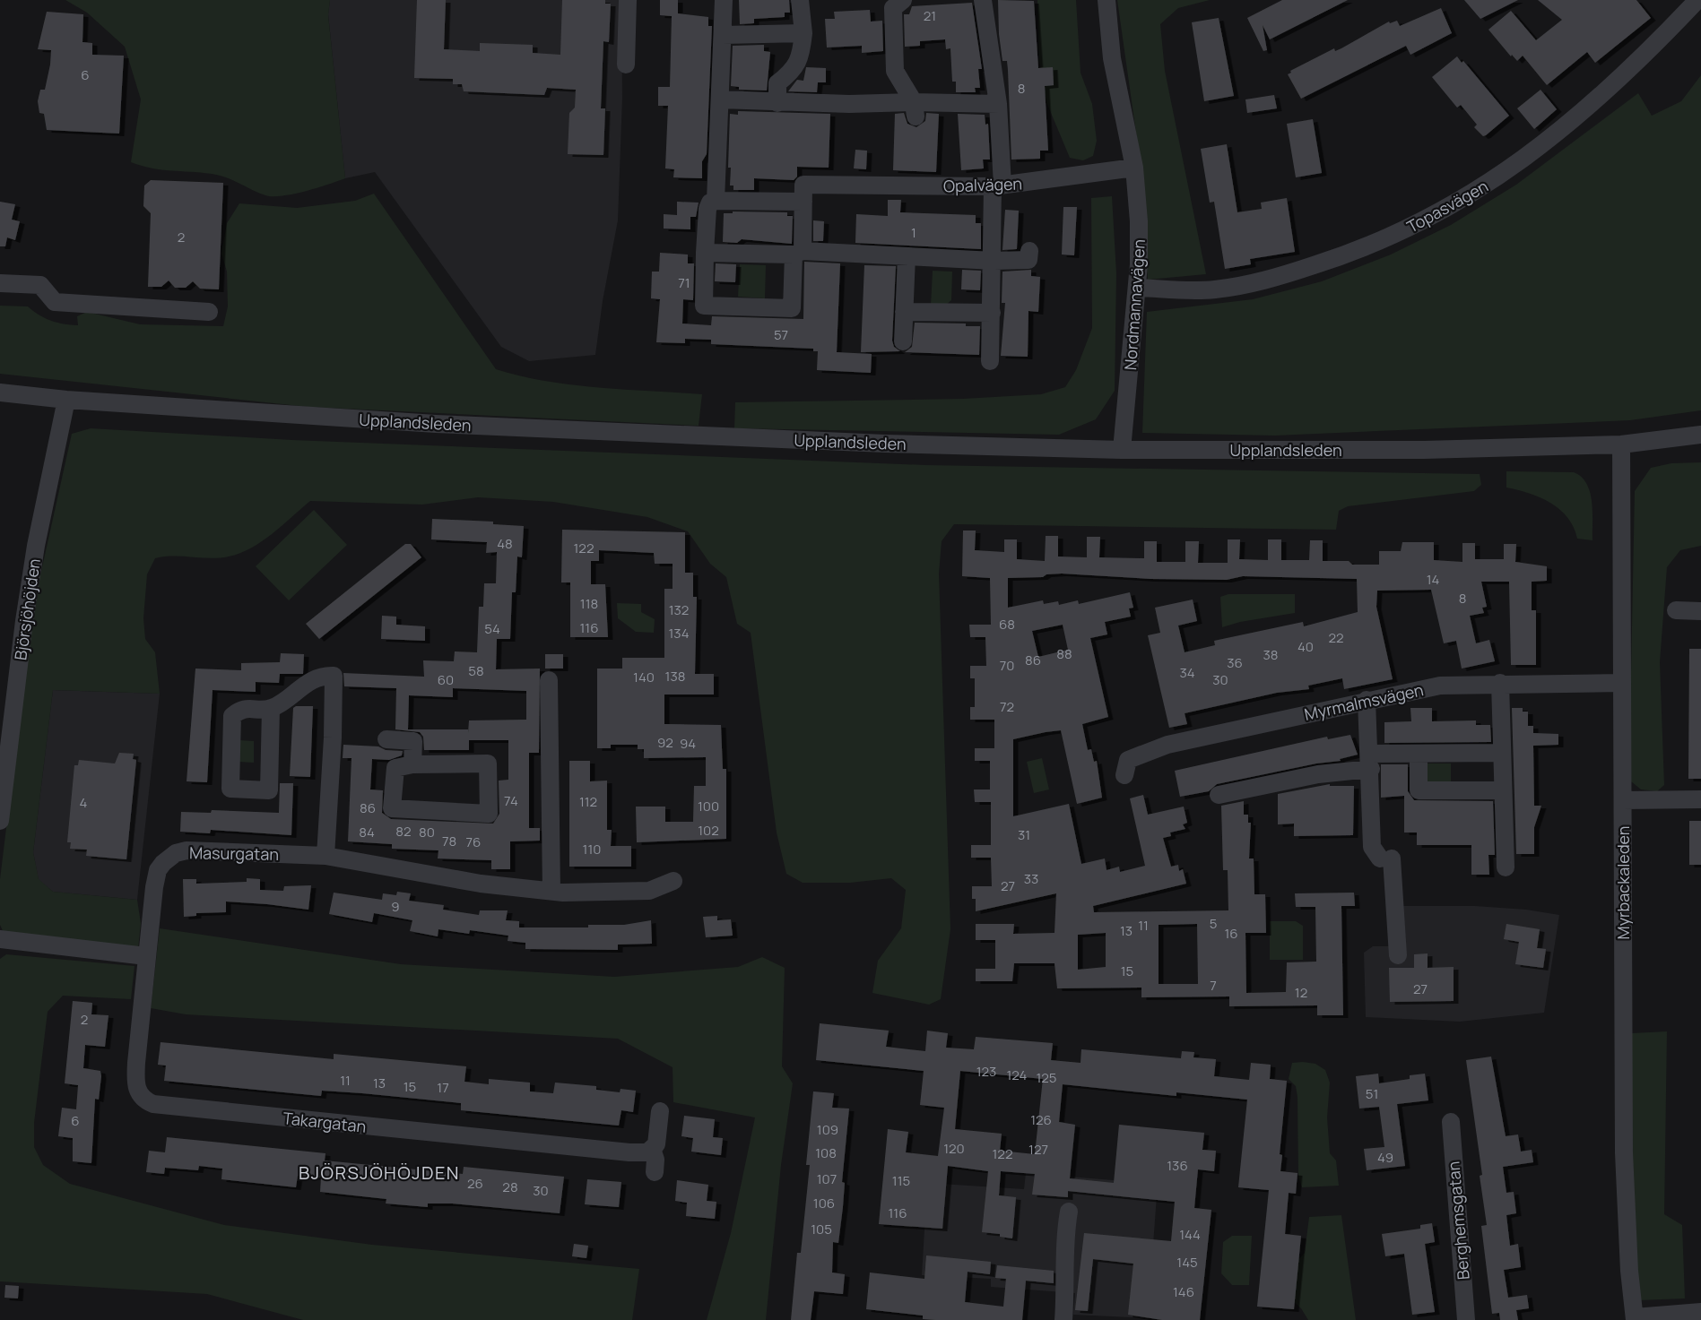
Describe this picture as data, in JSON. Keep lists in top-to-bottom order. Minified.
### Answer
{"streets":{"street":["Opalvägen","Topasvägen","Nordmannavägen","Upplandsleden","Björsjöhöjden","Myrmalmsvägen","Masurgatan","Myrbackaleden","Takargatan","Berghemsgatan"]},"crossings":[["Opalvägen","Nordmannavägen"],["Topasvägen","Nordmannavägen"],["Nordmannavägen","Upplandsleden"],["Upplandsleden","Björsjöhöjden"],["Upplandsleden","Myrbackaleden"],["Myrmalmsvägen","Myrbackaleden"],["Masurgatan","Takargatan"]],"districts":["BJÖRSJÖHÖJDEN"],"house_numbers":["21","6","8","1","2","71","57","48","122","14","8","118","132","68","116","54","134","22","40","88","38","86","36","70","58","34","138","140","60","30","72","92","94","74","112","4","100","86","102","82","84","80","31","78","76","110","33","27","9","5","11","13","16","15","7","27","12","2","123","124","125","11","13","15","17","51","126","6","109","120","127","108","122","49","136","107","115","26","28","30","106","116","105","144","145","146"]}
